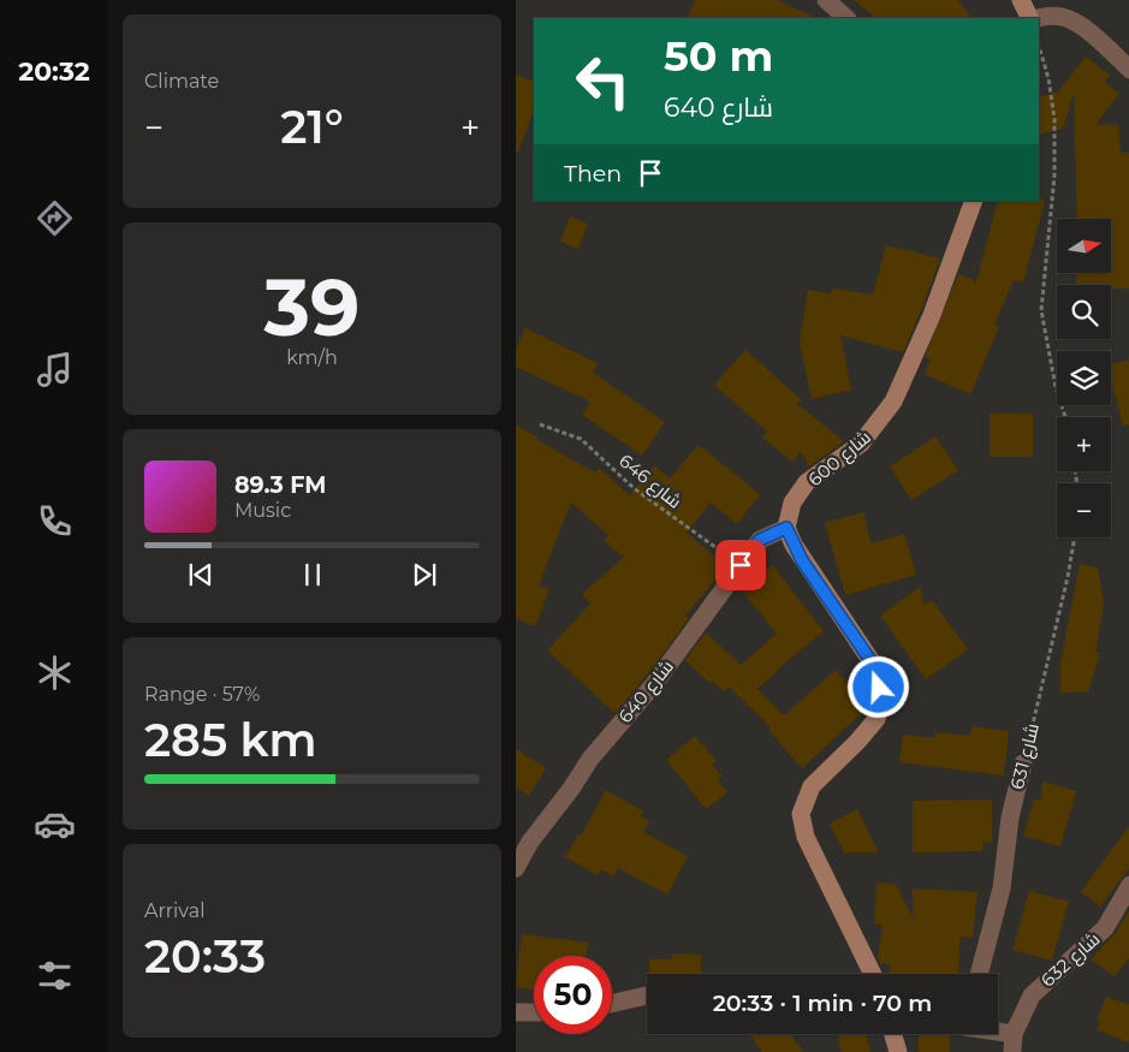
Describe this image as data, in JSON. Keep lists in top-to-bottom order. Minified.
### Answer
{"streets":{"main road":["شارع 600"],"street":["شارع 640","شارع 631","شارع 632"],"path":["شارع 646"]},"crossings":[["شارع 600","شارع 640"],["شارع 646","شارع 640"]],"north":"right","page":{"tabs":"20:32","tile":["Climate",["39","km/h"],["Range · 57%","285 km"],["Arrival","20:33"]],"turn":["50 m","شارع 640"],"heat":["−","21°","+"],"then":"Then","map_buttons":["+","−"],"song":["89.3 FM","Music"],"limit":"50","trip":"20:33 · 1 min · 70 m"}}
